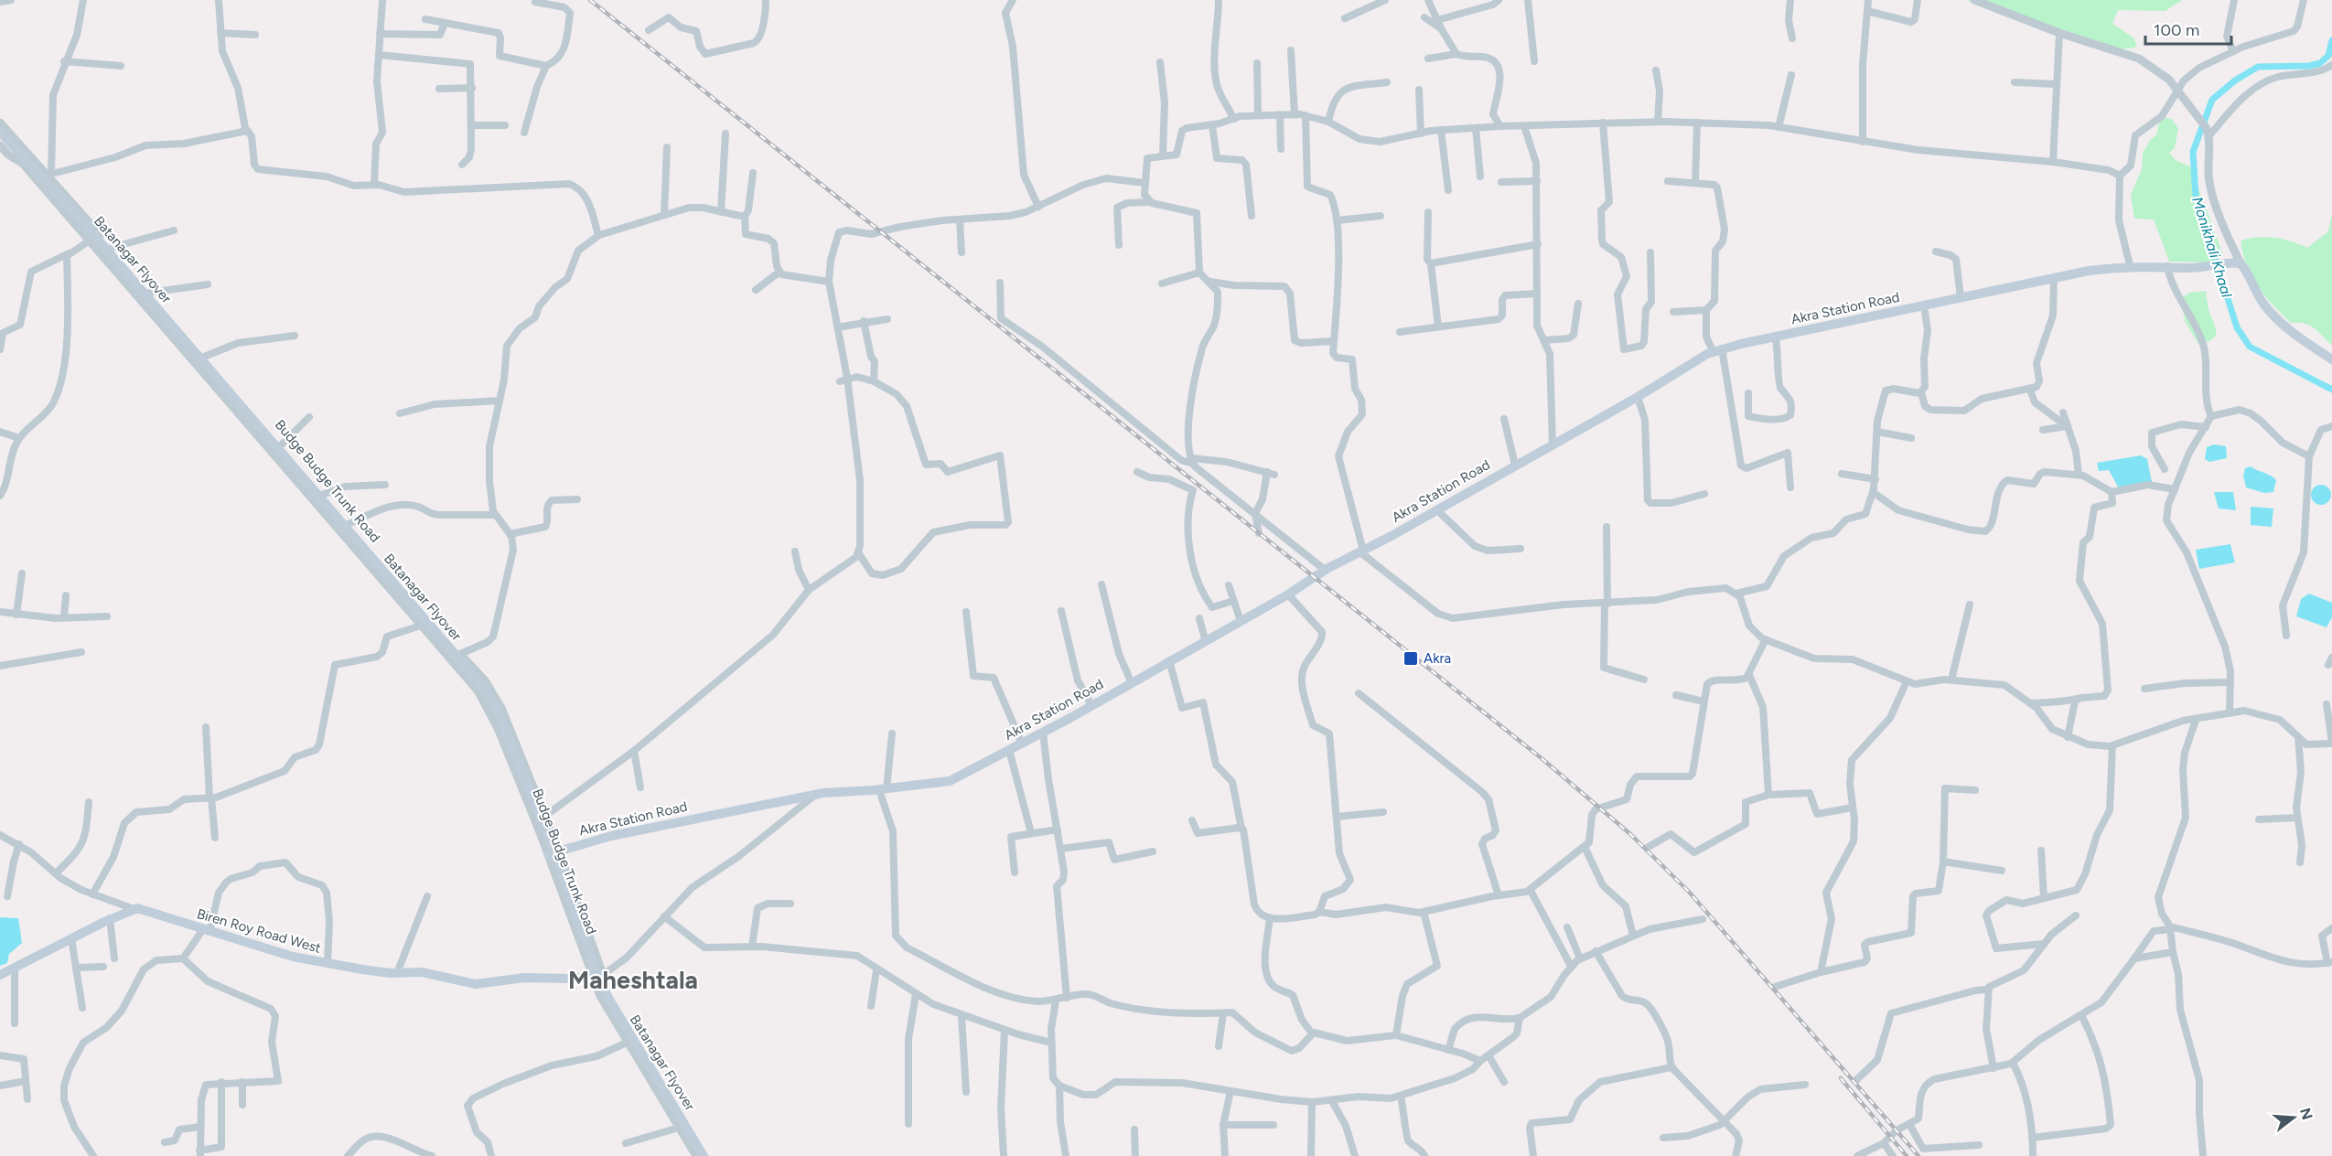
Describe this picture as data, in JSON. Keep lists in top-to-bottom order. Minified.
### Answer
{"streets":{"main road":["Batanagar Flyover","Akra Station Road","Biren Roy Road West"],"street":["Budge Budge Trunk Road"]},"crossings":[["Akra Station Road","Budge Budge Trunk Road"],["Budge Budge Trunk Road","Biren Roy Road West"]],"districts":["Maheshtala"],"water":["Monikhali Khaal"],"places":{"transit":["Akra"]},"scale_bar":"100 m","north":"right"}
